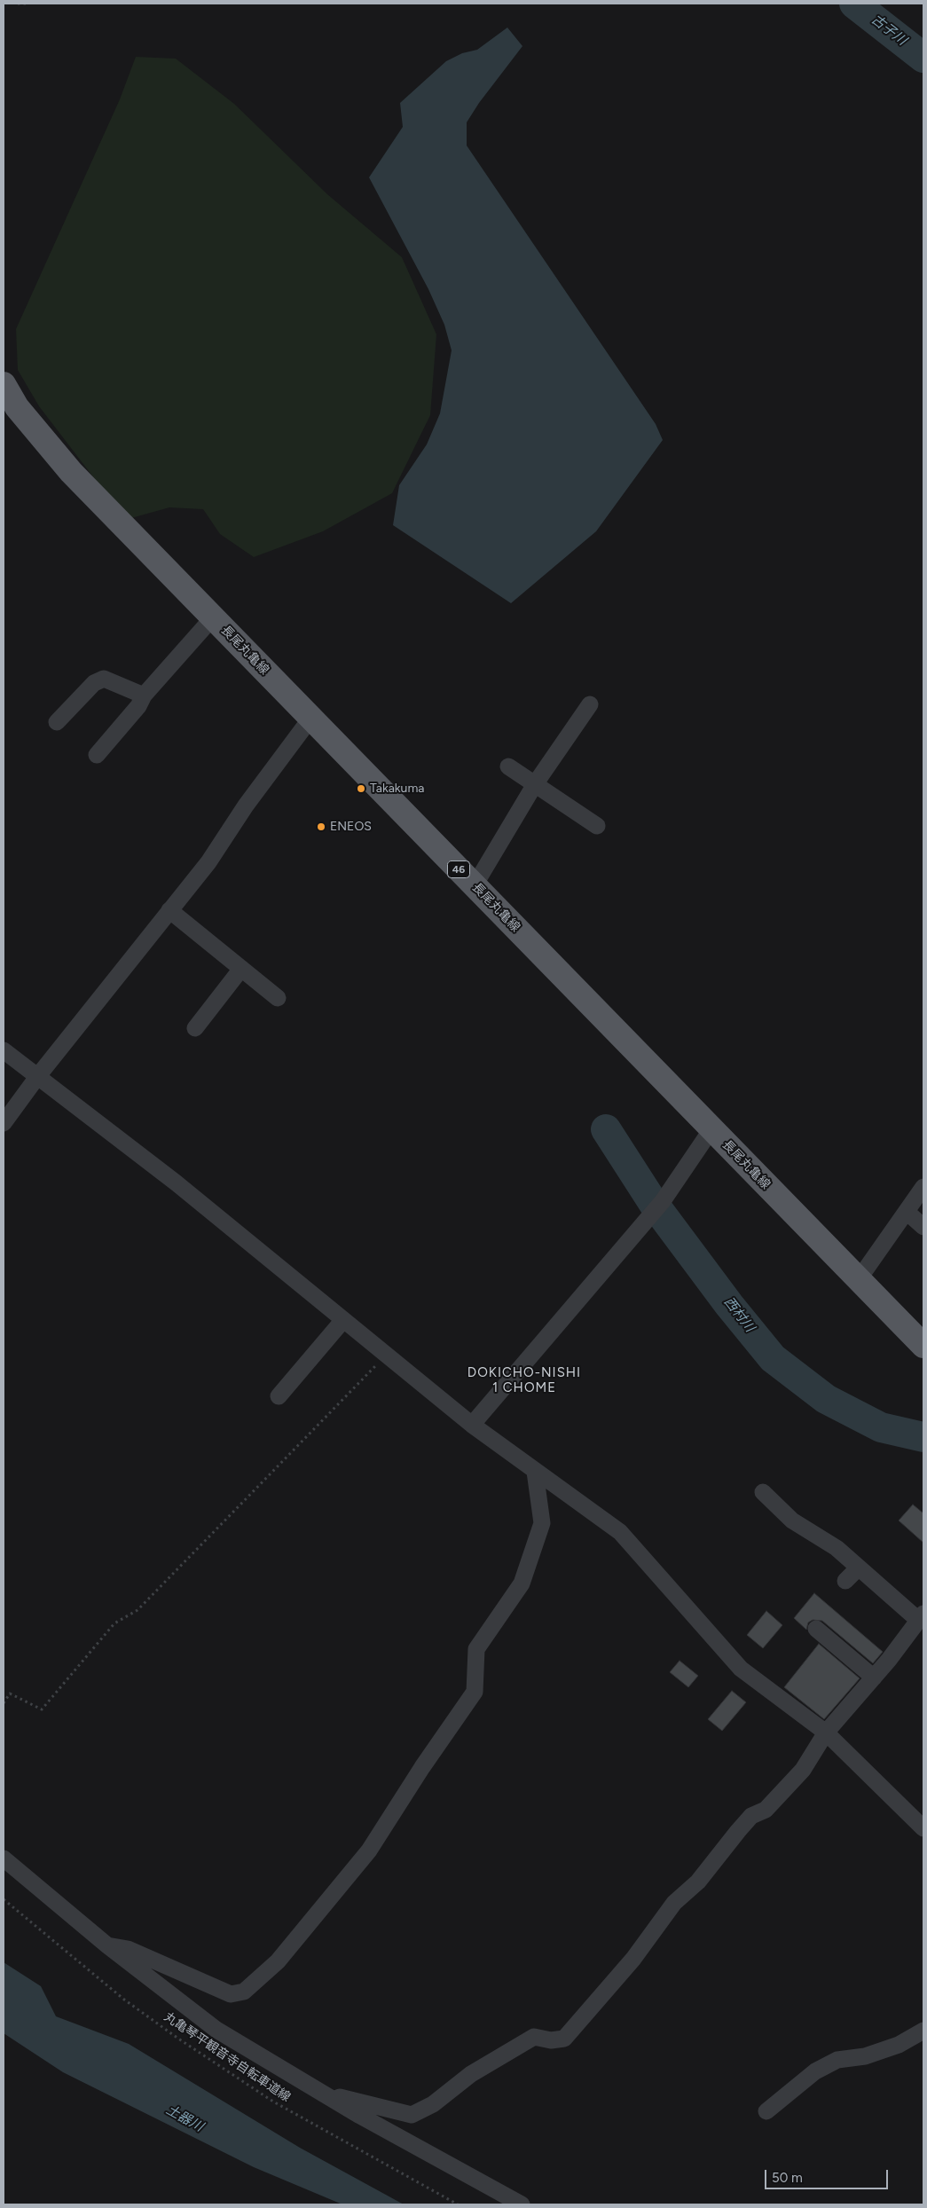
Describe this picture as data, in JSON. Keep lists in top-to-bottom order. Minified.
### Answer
{"streets":{"main road":["長尾丸亀線","46"],"path":["丸亀琴平観音寺自転車道線"]},"districts":["DOKICHO-NISHI 1 CHOME"],"water":["古子川","西村川","土器川"],"places":["Takakuma","ENEOS"],"scale_bar":"50 m"}
